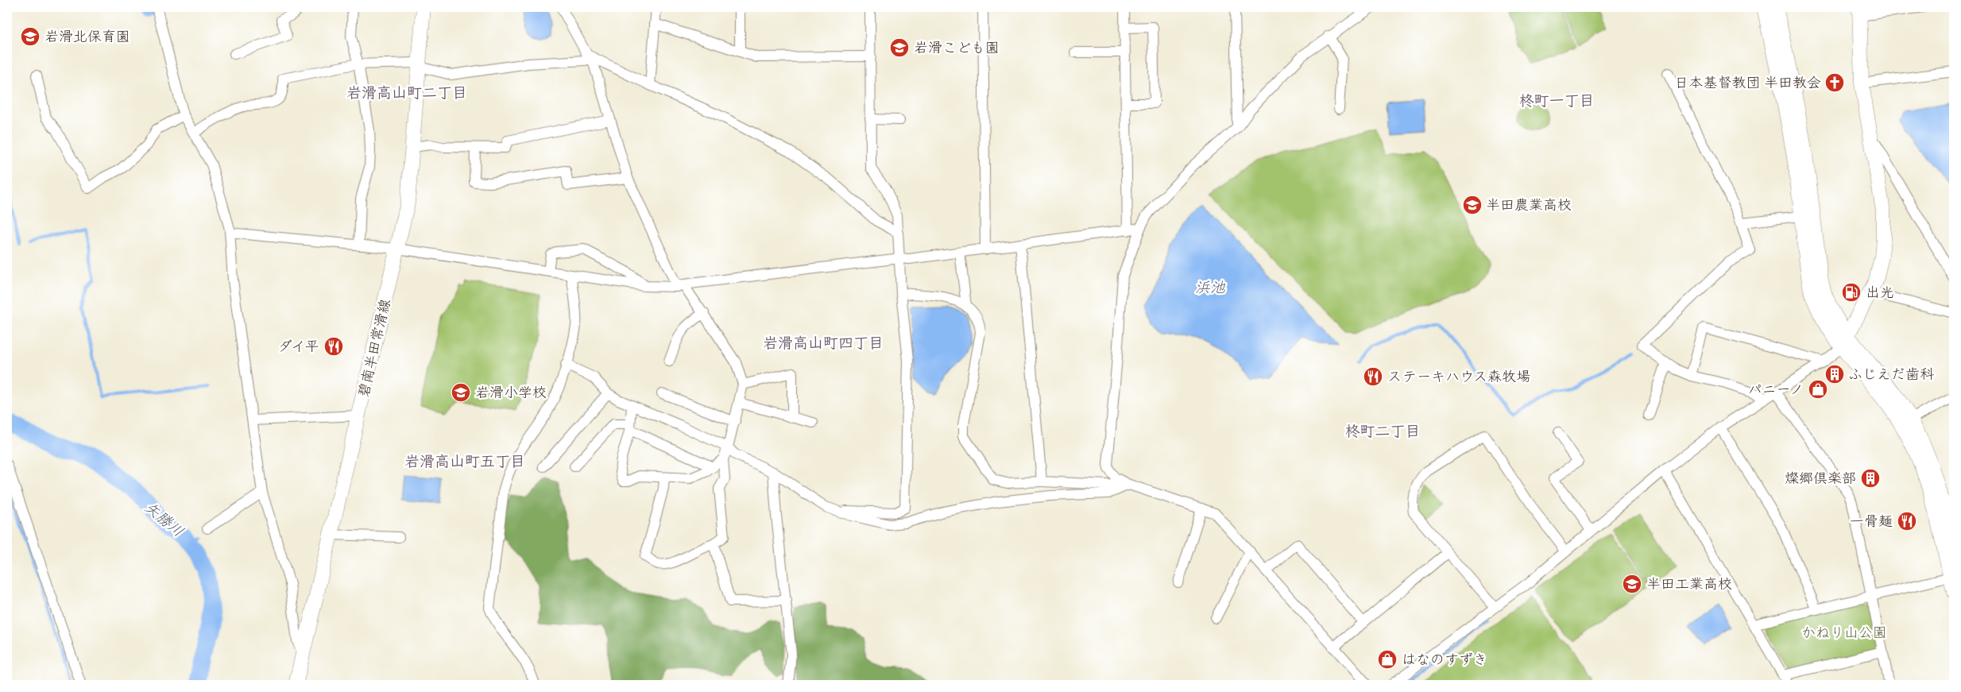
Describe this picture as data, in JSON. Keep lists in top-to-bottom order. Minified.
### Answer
{"streets":{"street":["碧南半田常滑線"]},"districts":["岩滑高山町二丁目","柊町一丁目","岩滑高山町四丁目","柊町二丁目","岩滑高山町五丁目"],"water":["浜池","矢勝川"],"parks":["かねり山公園"],"places":{"school or university":["岩滑北保育園","岩滑こども園","半田農業高校","岩滑小学校","半田工業高校"],"church":["日本基督教団 半田教会"],"fuel station":["出光"],"restaurant":["ダイ平","ステーキハウス森牧場","一骨麺"],"building":["ふじえだ歯科","燦郷倶楽部"],"shop":["パニーノ","はなのすずき"]}}
